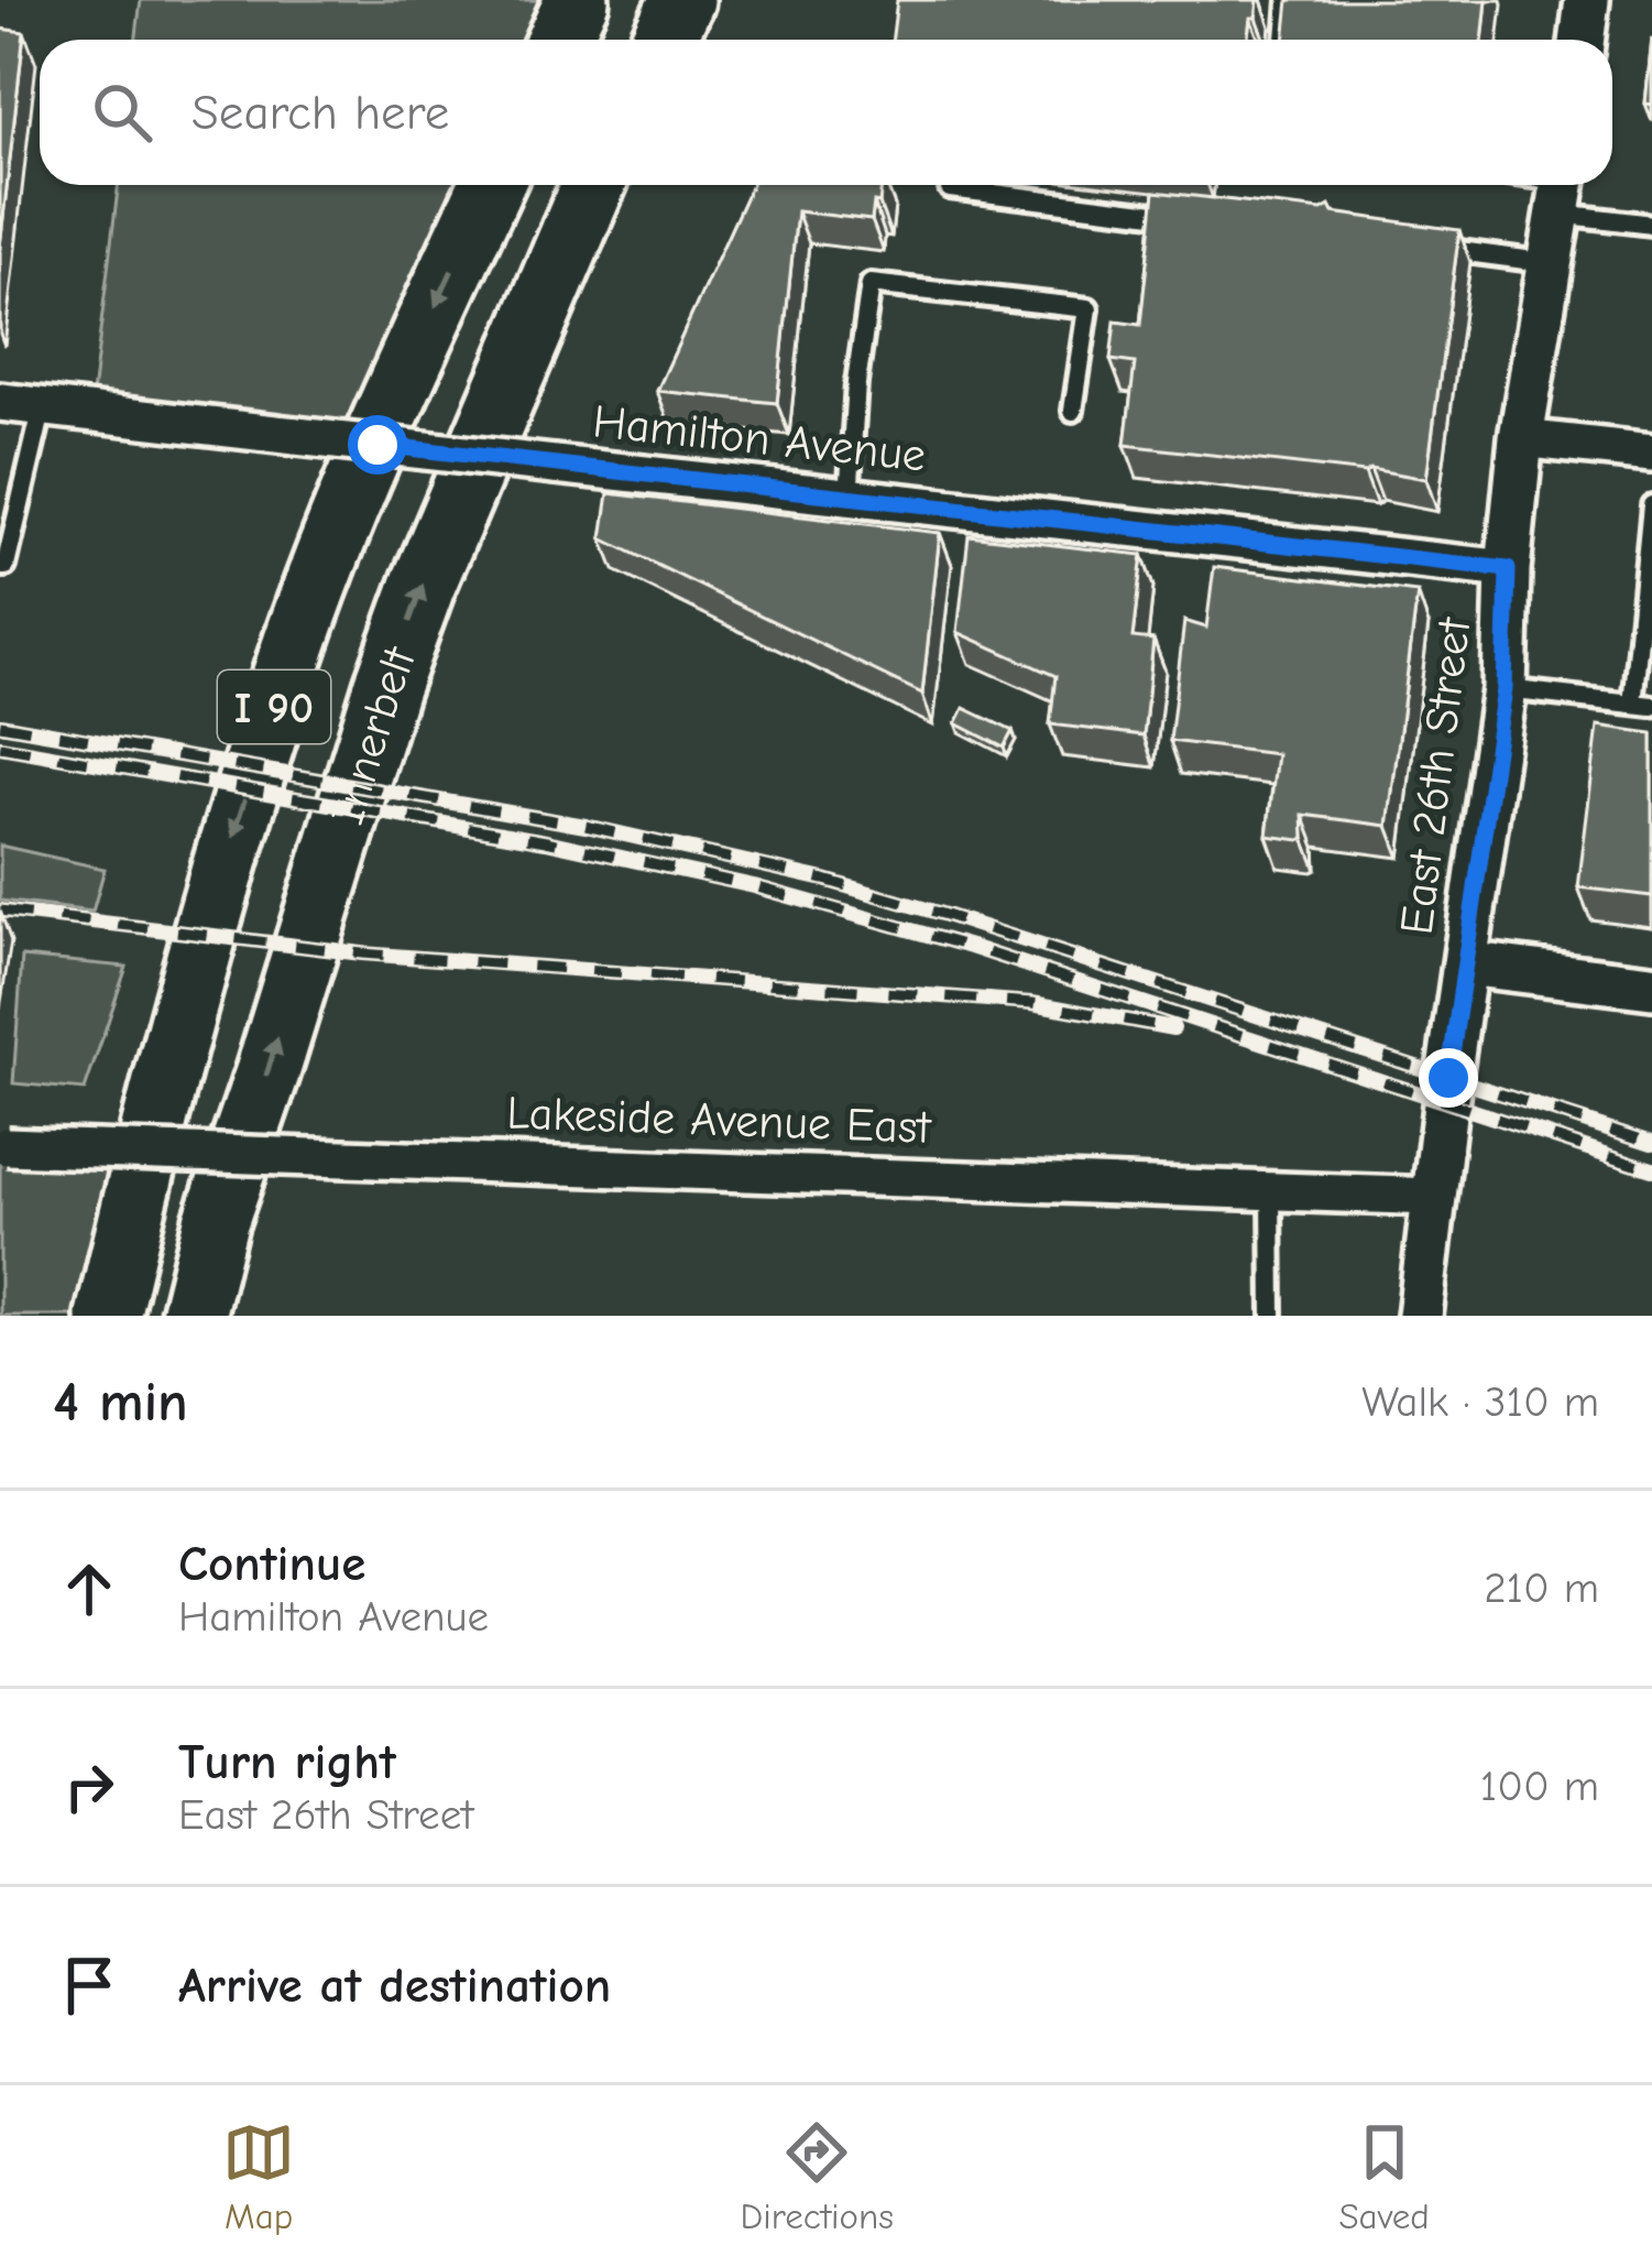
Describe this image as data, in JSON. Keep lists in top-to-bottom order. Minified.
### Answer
{"streets":{"highway":["I 90","Innerbelt"],"street":["Hamilton Avenue","East 26th Street","Lakeside Avenue East"]},"crossings":[["Hamilton Avenue","East 26th Street"],["East 26th Street","Lakeside Avenue East"]],"page":{"search":"Search here","heading":["4 min","Walk · 310 m"],"list":[["Continue","Hamilton Avenue","210 m"],["Turn right","East 26th Street","100 m"],"Arrive at destination"],"nav":["Map","Directions","Saved"]}}
